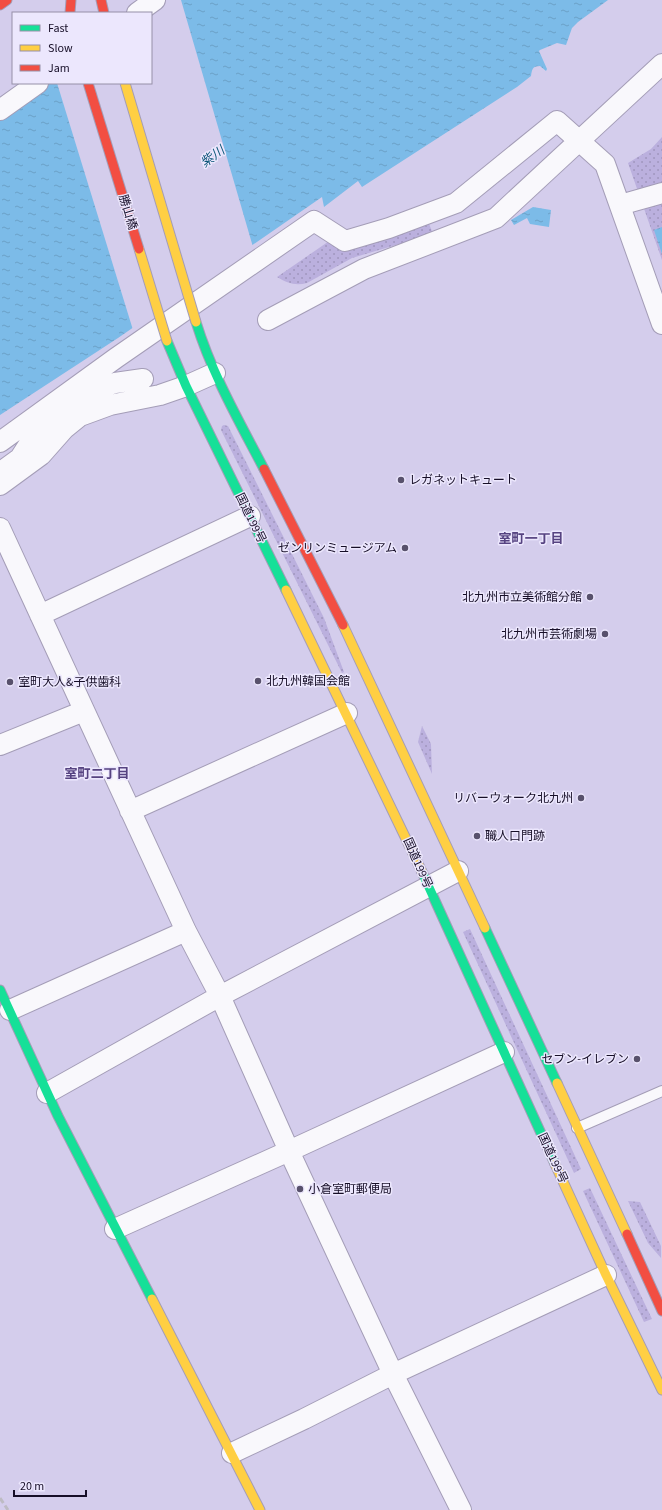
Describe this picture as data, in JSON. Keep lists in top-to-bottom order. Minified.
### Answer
{"streets":{"main road":["勝山橋","国道199号"]},"crossings":[["勝山橋","国道199号"]],"districts":["室町一丁目","室町二丁目"],"water":["紫川"],"places":["レガネットキュート","ゼンリンミュージアム","北九州市立美術館分館","北九州市芸術劇場","北九州韓国会館","室町大人&子供歯科","リバーウォーク北九州","職人口門跡","セブン-イレブン","小倉室町郵便局"],"legend":["Fast","Slow","Jam"],"scale_bar":"20 m"}
